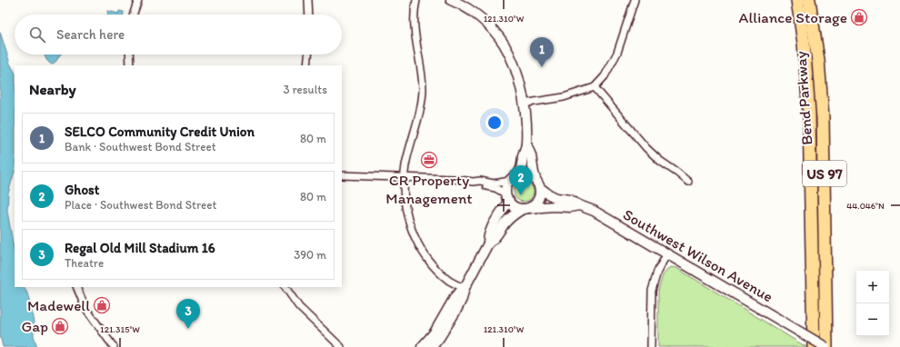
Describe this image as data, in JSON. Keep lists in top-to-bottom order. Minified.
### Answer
{"streets":{"highway":["Bend Parkway","US 97"],"street":["Southwest Wilson Avenue"]},"crossings":[["Bend Parkway","Southwest Wilson Avenue"]],"places":{"shop":["Alliance Storage","Madewell","Gap"],"office":["CR Property Management"]},"page":{"search":"Search here","pins":["1","2","3"],"heading":["Nearby","3 results"],"list":[{"mark":"1","name":"SELCO Community Credit Union","note":"Bank · Southwest Bond Street","value":"80 m"},{"mark":"2","name":"Ghost","note":"Place · Southwest Bond Street","value":"80 m"},{"mark":"3","name":"Regal Old Mill Stadium 16","note":"Theatre","value":"390 m"}],"map_buttons":["+","−"]},"coordinates":["121.310°W","44.046°N","121.315°W"]}
